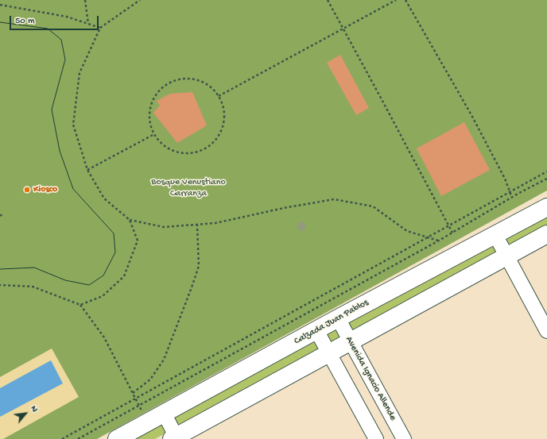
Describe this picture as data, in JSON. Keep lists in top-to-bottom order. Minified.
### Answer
{"streets":{"street":["Calzada Juan Pablos","Avenida Ignacio Allende"]},"crossings":[["Calzada Juan Pablos","Avenida Ignacio Allende"]],"parks":["Bosque Venustiano Carranza"],"places":["Kiosco"],"scale_bar":"50 m","north":"top right"}
